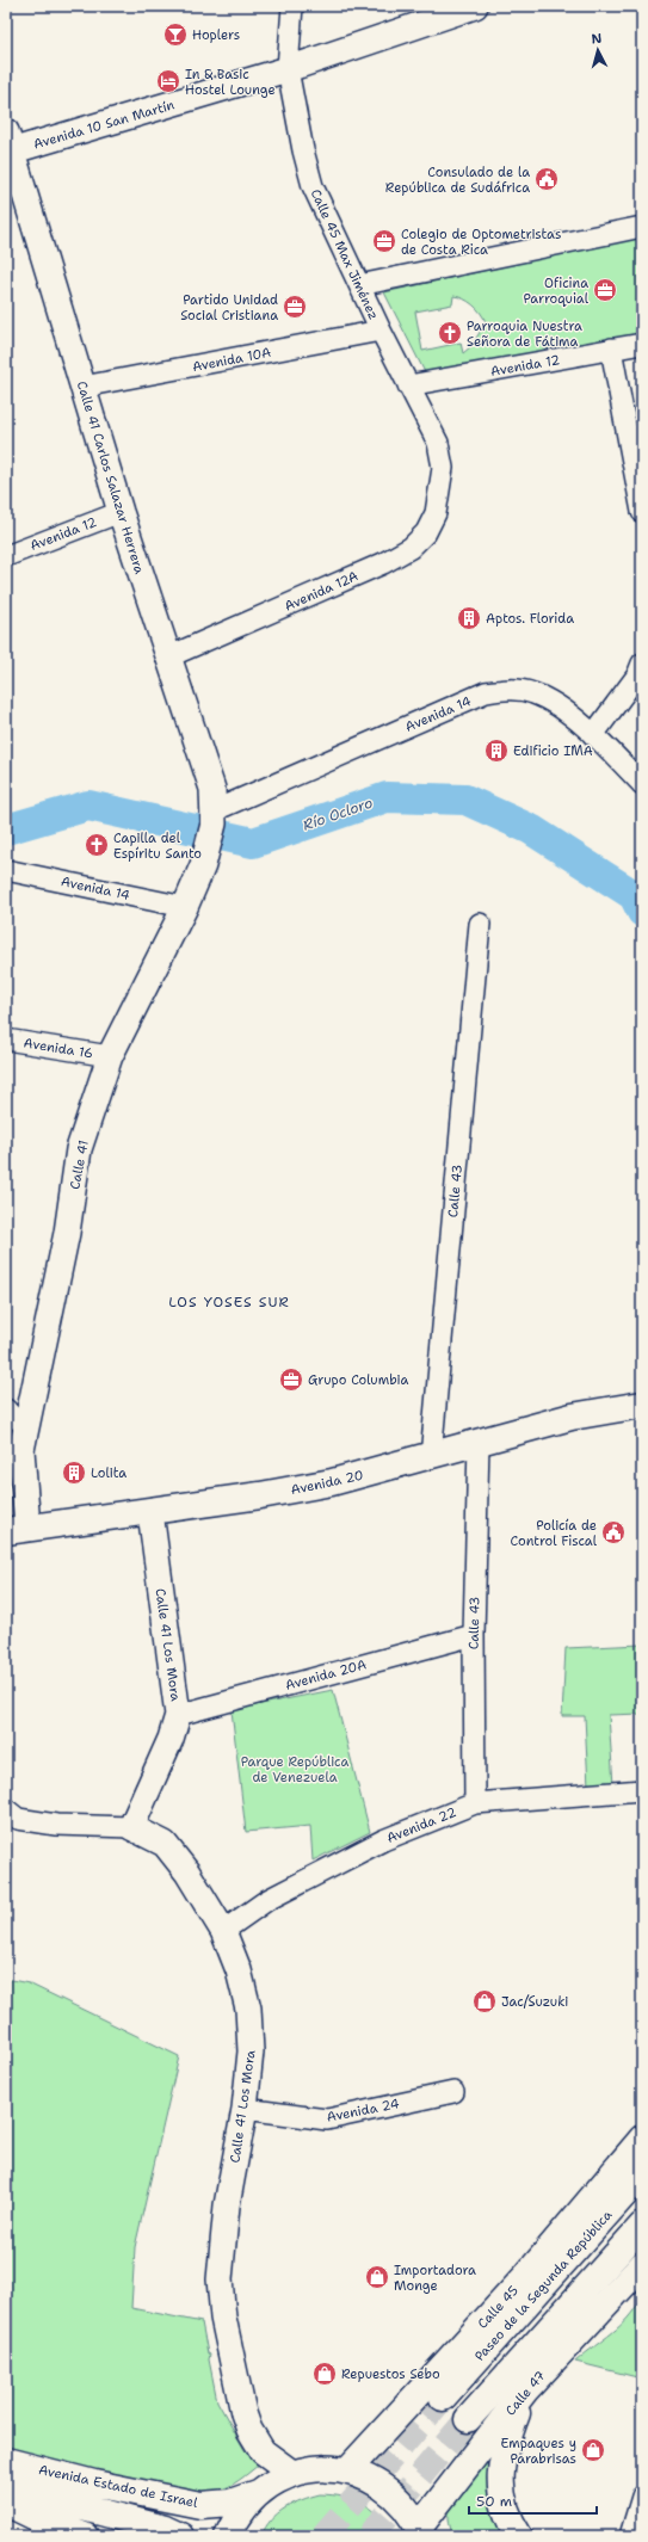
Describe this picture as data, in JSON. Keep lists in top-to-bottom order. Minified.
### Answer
{"streets":{"main road":["Avenida 20","Paseo de la Segunda República","Calle 45","Calle 47","Avenida Estado de Israel"],"street":["Avenida 10 San Martín","Calle 45 Max Jiménez","Avenida 10A","Avenida 12","Calle 41 Carlos Salazar Herrera","Avenida 12A","Avenida 14","Avenida 16","Calle 41","Calle 43","Calle 41 Los Mora","Avenida 20A","Avenida 22","Avenida 24"]},"crossings":[["Avenida 10 San Martín","Calle 45 Max Jiménez"],["Avenida 10 San Martín","Calle 41 Carlos Salazar Herrera"],["Calle 45 Max Jiménez","Avenida 10A"],["Calle 45 Max Jiménez","Avenida 12"],["Calle 45 Max Jiménez","Avenida 12A"],["Avenida 10A","Calle 41 Carlos Salazar Herrera"],["Avenida 12","Calle 41 Carlos Salazar Herrera"],["Calle 41 Carlos Salazar Herrera","Avenida 12A"],["Calle 41 Carlos Salazar Herrera","Avenida 14"],["Calle 41 Carlos Salazar Herrera","Calle 41"],["Avenida 14","Calle 41"],["Avenida 16","Calle 41"],["Calle 41","Avenida 20"],["Calle 43","Avenida 20"],["Calle 43","Avenida 20A"],["Calle 43","Avenida 22"],["Avenida 20","Calle 41 Los Mora"],["Calle 41 Los Mora","Avenida 20A"],["Calle 41 Los Mora","Avenida 22"],["Calle 41 Los Mora","Avenida 24"]],"districts":["LOS YOSES SUR"],"water":["Río Ocloro"],"parks":["Parque República de Venezuela"],"places":{"bar":["Hoplers"],"hotel":["In & Basic Hostel Lounge"],"public building":["Consulado de la República de Sudáfrica","Policía de Control Fiscal"],"office":["Colegio de Optometristas de Costa Rica","Oficina Parroquial","Partido Unidad Social Cristiana","Grupo Columbia"],"church":["Parroquia Nuestra Señora de Fátima","Capilla del Espíritu Santo"],"building":["Aptos. Florida","Edificio IMA","Lolita"],"shop":["Jac/Suzuki","Importadora Monge","Repuestos Sebo","Empaques y Parabrisas"]},"scale_bar":"50 m","north":"top"}
